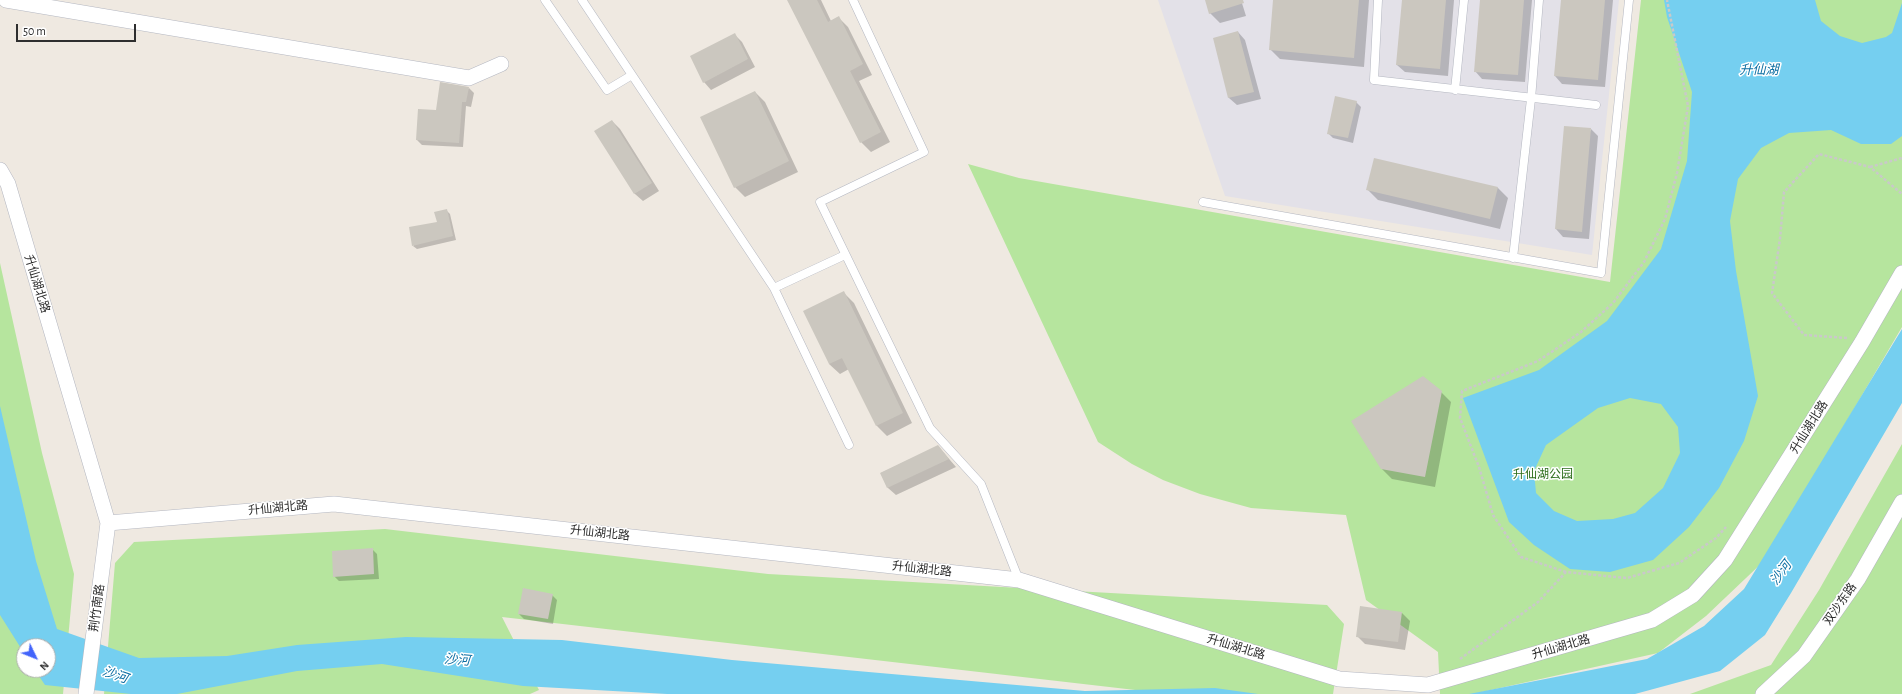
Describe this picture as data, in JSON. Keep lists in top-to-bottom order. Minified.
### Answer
{"streets":{"street":["升仙湖北路","双沙东路","荆竹南路"]},"crossings":[["升仙湖北路","荆竹南路"]],"water":["升仙湖","沙河"],"parks":["升仙湖公园"],"scale_bar":"50 m","north":"bottom right"}
